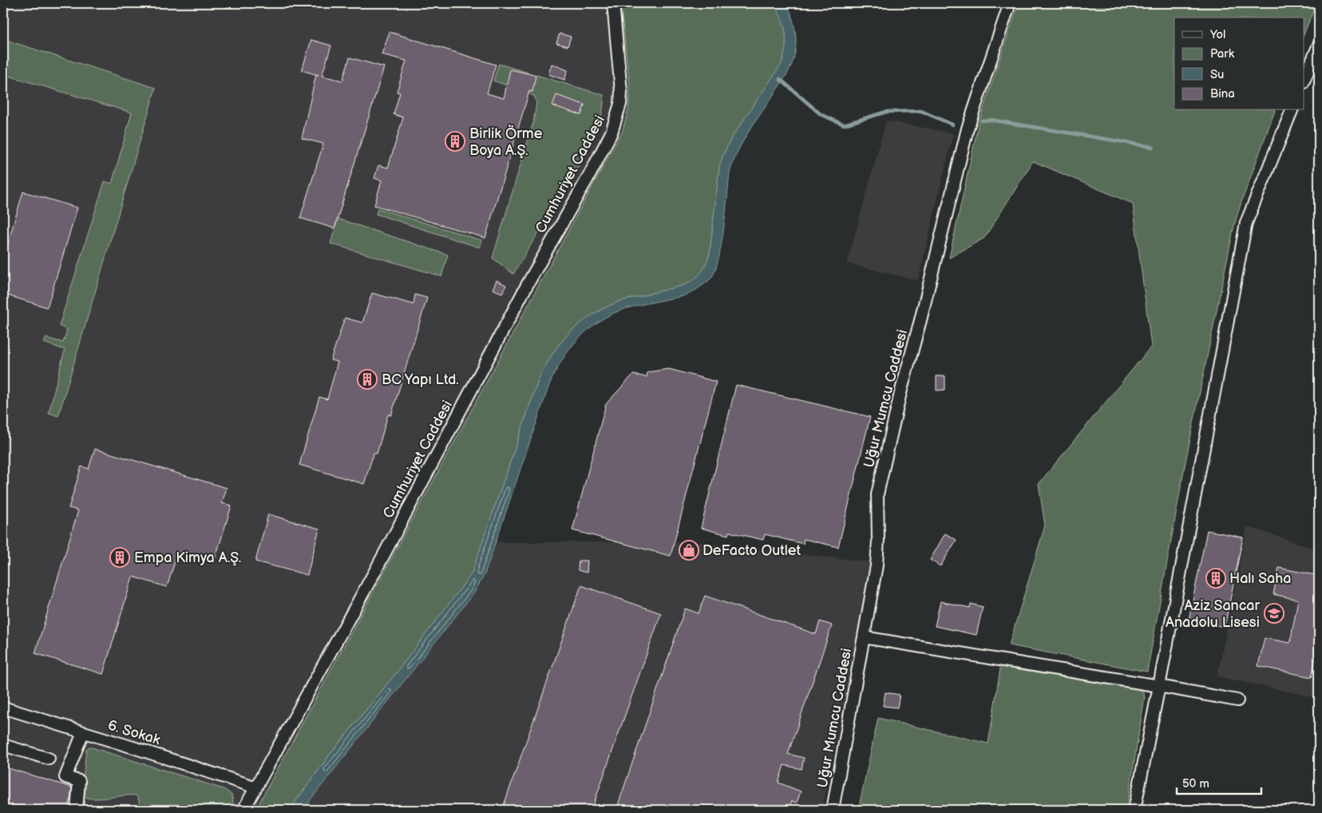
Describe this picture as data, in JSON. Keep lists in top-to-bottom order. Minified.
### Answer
{"streets":{"street":["Cumhuriyet Caddesi","Uğur Mumcu Caddesi","6. Sokak"]},"crossings":[["Cumhuriyet Caddesi","6. Sokak"]],"places":{"building":["Birlik Örme Boya A.Ş.","BC Yapı Ltd.","Empa Kimya A.Ş.","Halı Saha"],"shop":["DeFacto Outlet"],"school or university":["Aziz Sancar Anadolu Lisesi"]},"legend":["Yol","Park","Su","Bina"],"scale_bar":"50 m"}
